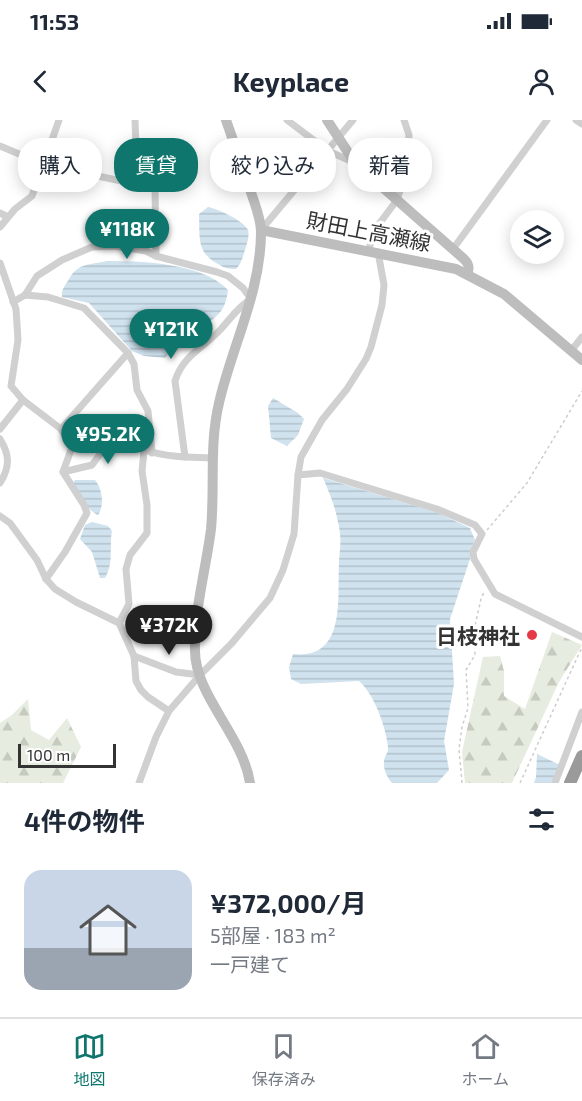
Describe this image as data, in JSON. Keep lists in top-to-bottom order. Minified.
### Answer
{"streets":{"street":["財田上高瀬線"]},"places":["日枝神社"],"scale_bar":"100 m","page":{"status":"11:53","header":"Keyplace","chip":["購入","賃貸","絞り込み","新着"],"price":["¥118K","¥121K","¥95.2K","¥372K"],"scale":"100 m","heading":"4件の物件","list":[{"name":"¥372,000/月","note":"5部屋 · 183 m² · 一戸建て"}],"tabs":["地図","保存済み","ホーム"]}}
